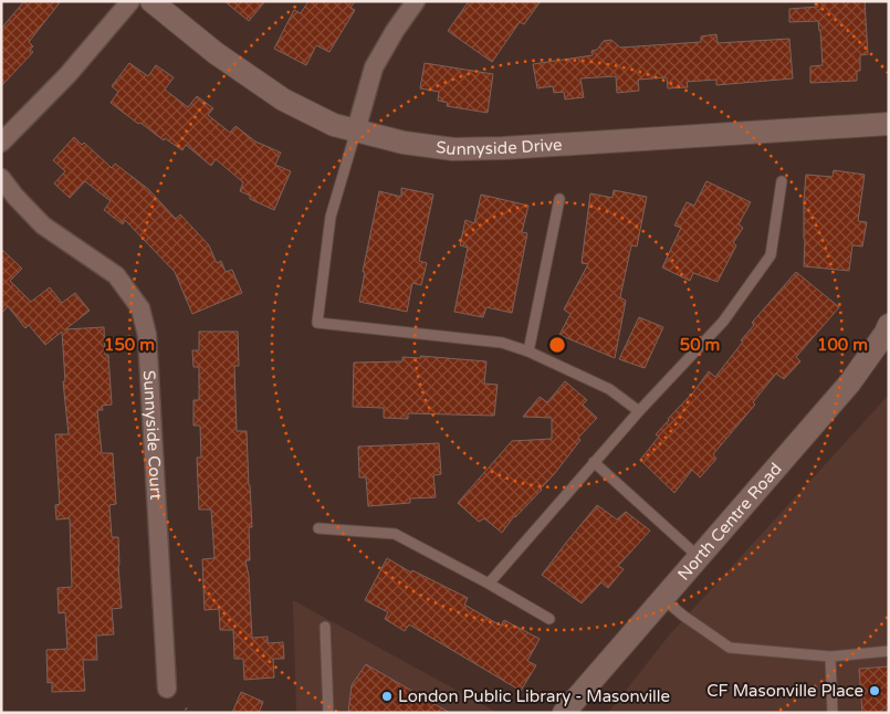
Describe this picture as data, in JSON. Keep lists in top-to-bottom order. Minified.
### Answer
{"streets":{"street":["Sunnyside Drive","Sunnyside Court","North Centre Road"]},"places":["CF Masonville Place","London Public Library - Masonville"],"rings":["50 m","100 m","150 m"]}
